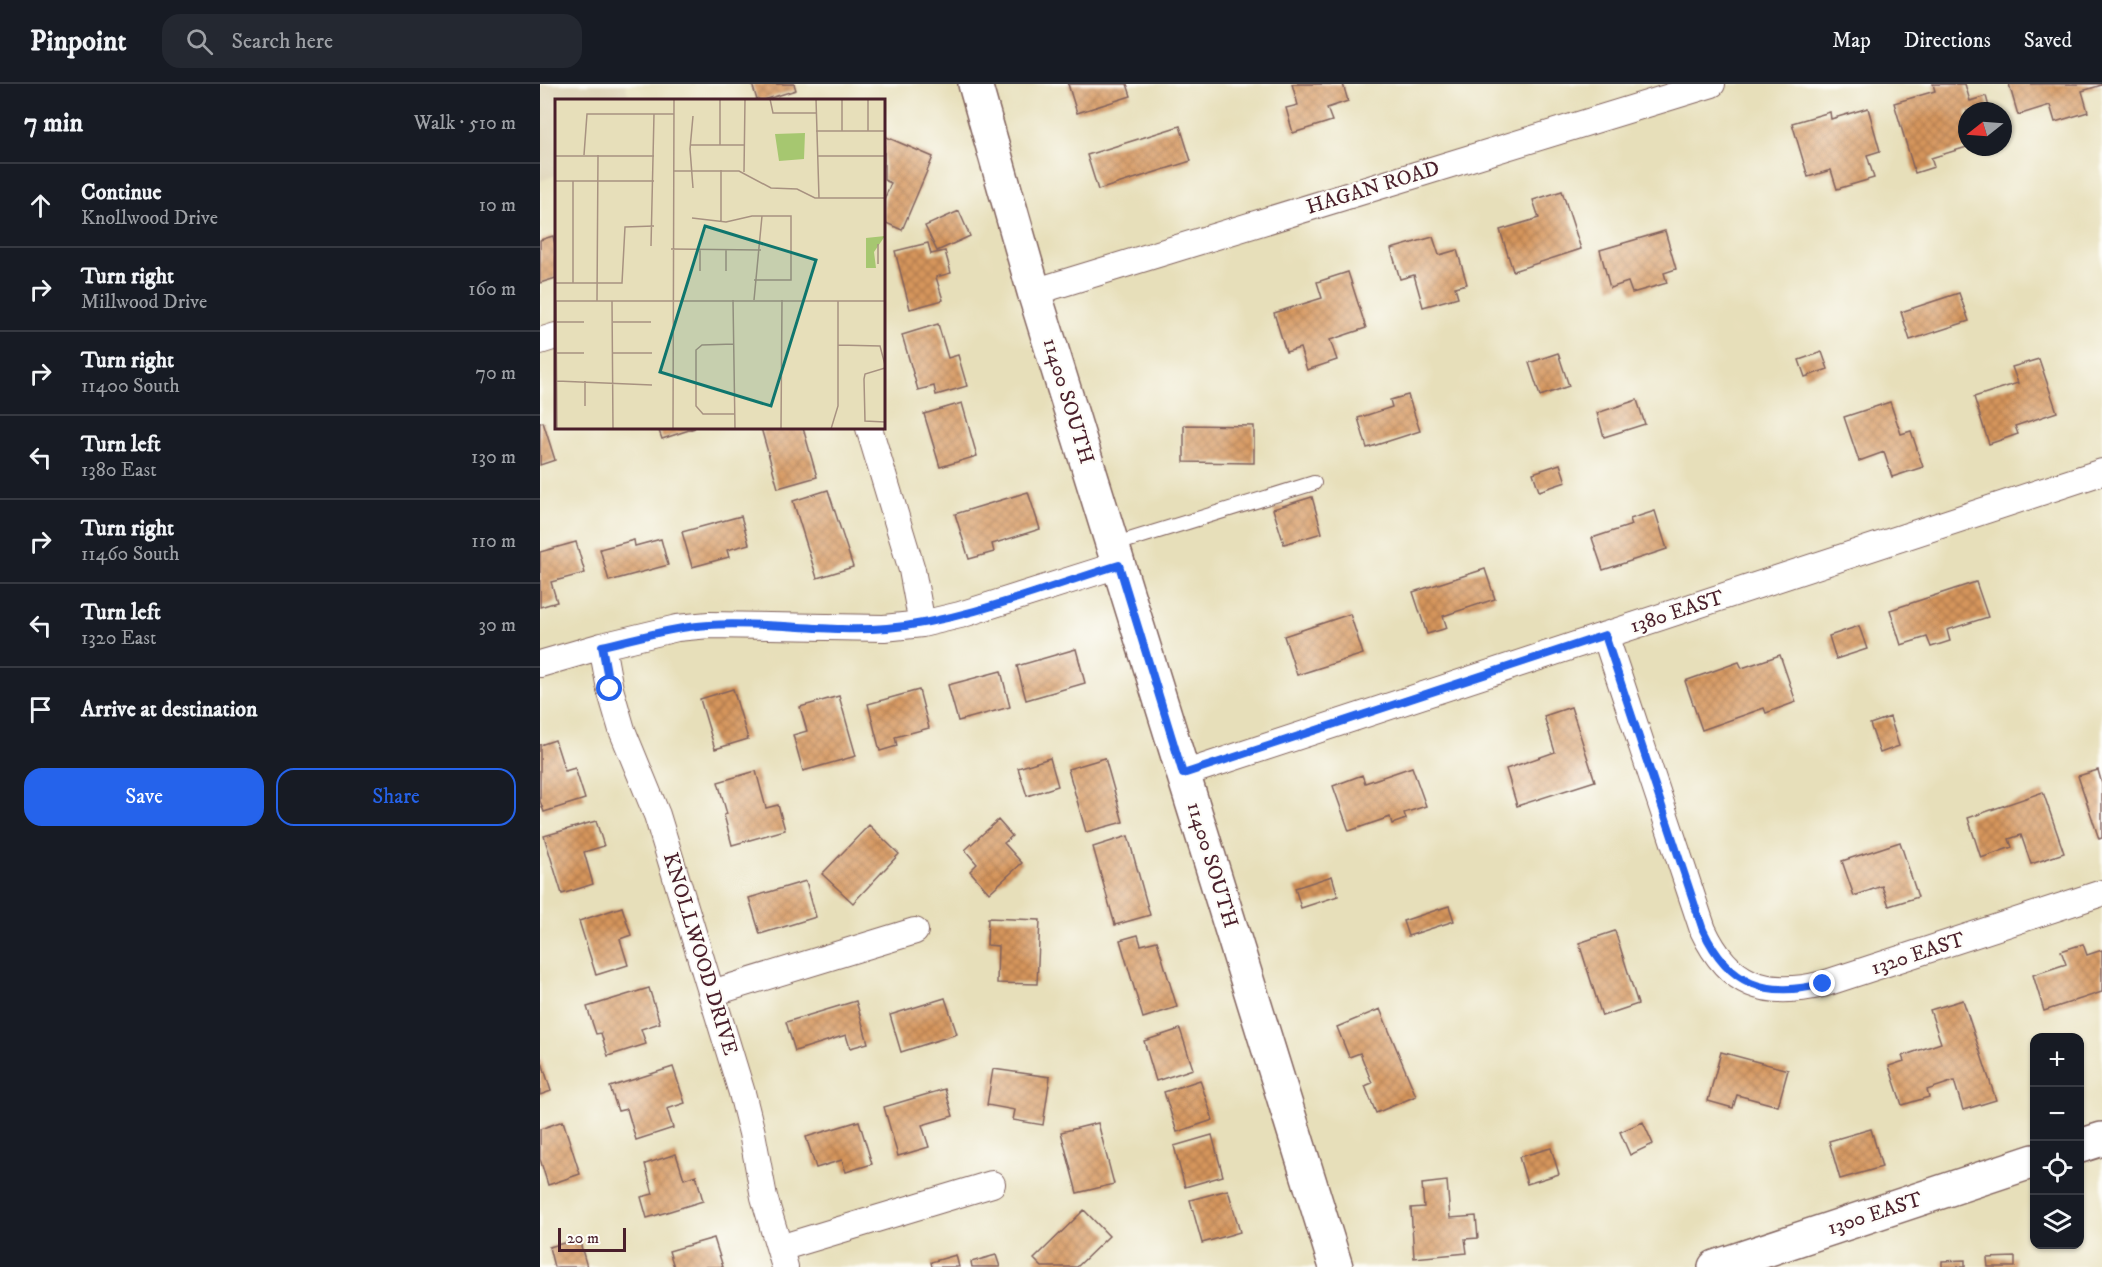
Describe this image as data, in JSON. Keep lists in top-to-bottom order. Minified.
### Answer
{"streets":{"main road":["11400 SOUTH","1300 EAST"],"street":["HAGAN ROAD","1380 EAST","KNOLLWOOD DRIVE","1320 EAST"]},"crossings":[["HAGAN ROAD","11400 SOUTH"],["11400 SOUTH","1380 EAST"],["1380 EAST","1320 EAST"]],"scale_bar":"20 m","north":"left","page":{"header":"Pinpoint","search":"Search here","nav":["Map","Directions","Saved"],"heading":["7 min","Walk · 510 m"],"list":[["Continue","Knollwood Drive","10 m"],["Turn right","Millwood Drive","160 m"],["Turn right","11400 South","70 m"],["Turn left","1380 East","130 m"],["Turn right","11460 South","110 m"],["Turn left","1320 East","30 m"],"Arrive at destination"],"buttons":["Save","Share"],"map_buttons":["+","−"],"scale":"20 m"}}
